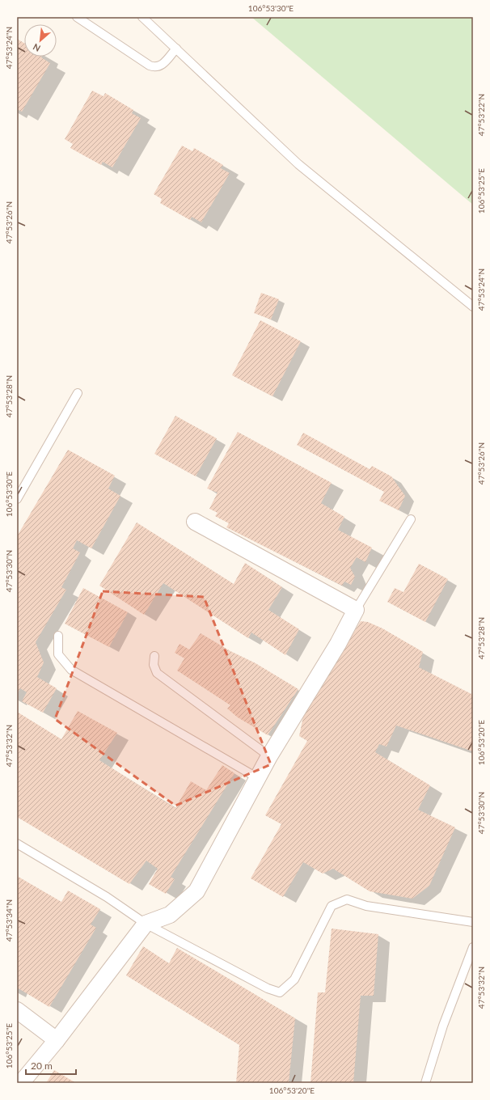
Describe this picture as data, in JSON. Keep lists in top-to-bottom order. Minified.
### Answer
{"scale_bar":"20 m","north":"bottom left","coordinates":["106°53'30\"E","47°53'24\"N","47°53'22\"N","106°53'25\"E","47°53'26\"N","47°53'28\"N","47°53'30\"N","106°53'20\"E","47°53'32\"N","47°53'34\"N"]}
